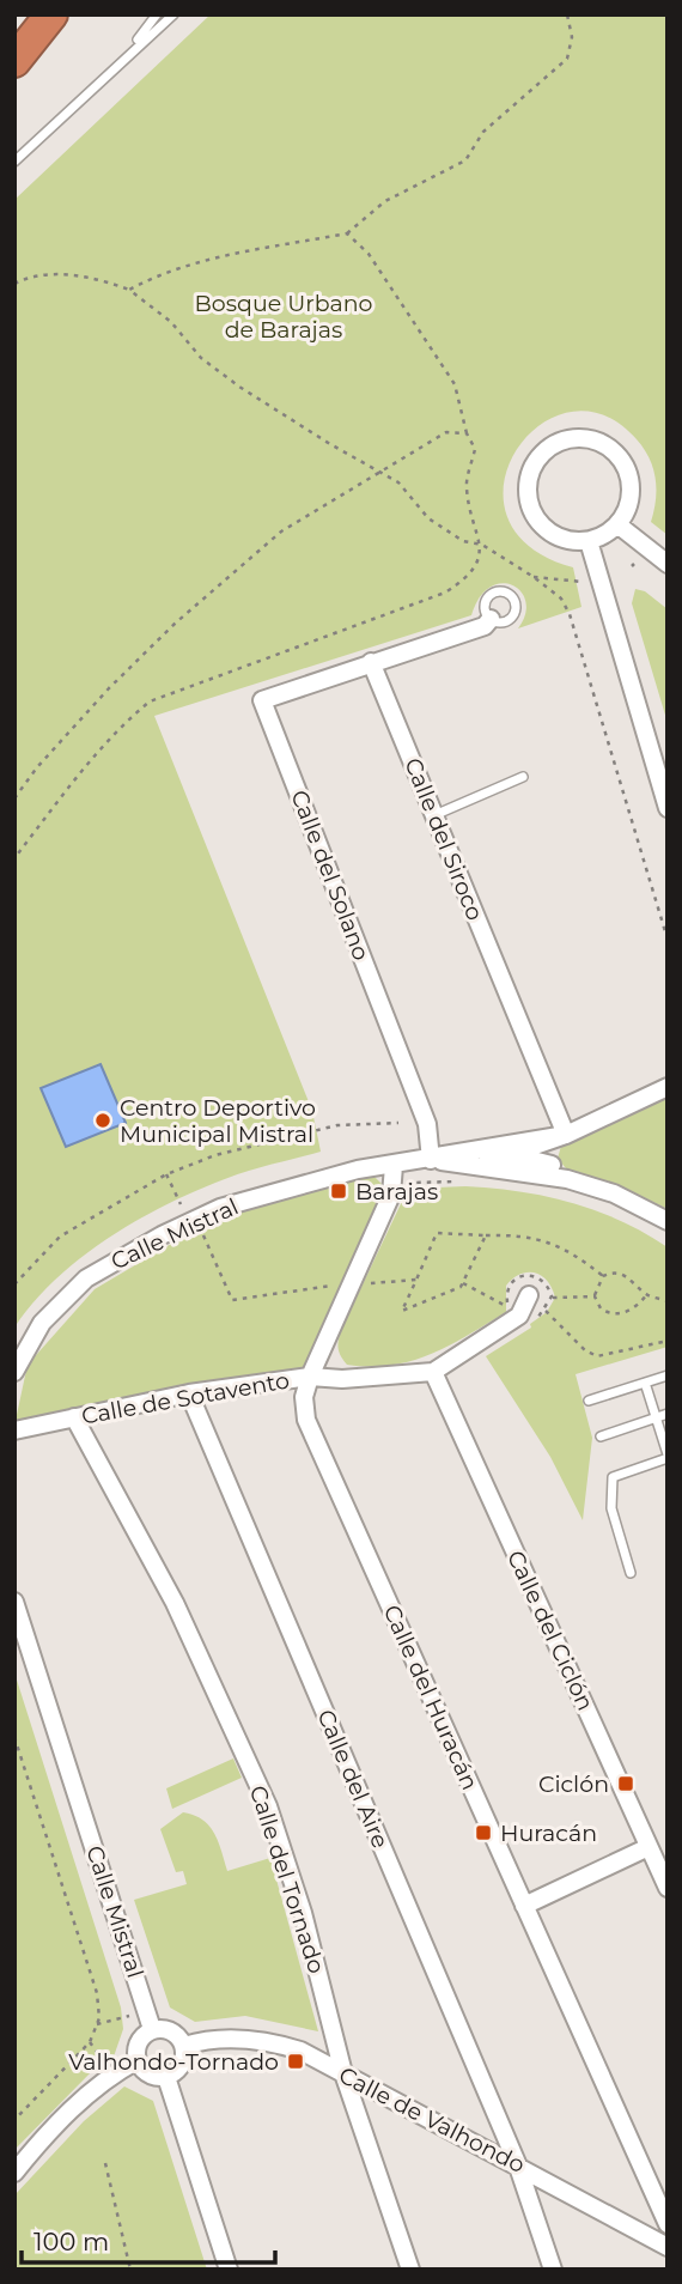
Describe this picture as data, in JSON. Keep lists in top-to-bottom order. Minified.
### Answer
{"streets":{"street":["Calle del Siroco","Calle del Solano","Calle Mistral","Calle de Sotavento","Calle del Ciclón","Calle del Huracán","Calle del Aire","Calle del Tornado","Calle de Valhondo"]},"crossings":[["Calle del Siroco","Calle del Solano"],["Calle del Solano","Calle Mistral"],["Calle Mistral","Calle del Huracán"],["Calle Mistral","Calle de Valhondo"],["Calle de Sotavento","Calle del Ciclón"],["Calle de Sotavento","Calle del Huracán"],["Calle de Sotavento","Calle del Aire"],["Calle de Sotavento","Calle del Tornado"],["Calle del Aire","Calle de Valhondo"],["Calle del Tornado","Calle de Valhondo"]],"parks":["Bosque Urbano de Barajas"],"places":{"other":["Centro Deportivo Municipal Mistral"],"transit":["Barajas","Ciclón","Huracán","Valhondo-Tornado"]},"scale_bar":"100 m"}
